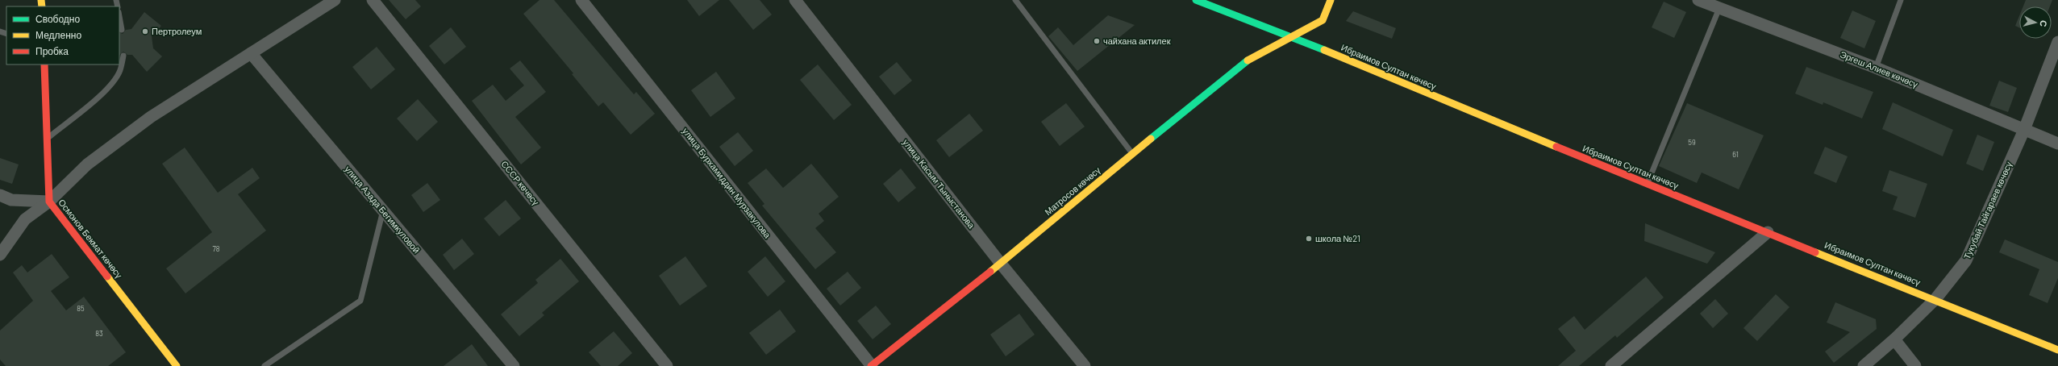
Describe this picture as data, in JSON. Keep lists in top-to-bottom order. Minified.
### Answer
{"streets":{"main road":["Ибраимов Султан көчөсү","Матросов көчөсү","Осмонов Бекмат көчөсү"],"street":["Эргеш Алиев көчөсү","СССР көчөсү","улица Бурхамиддин Мурзакулова","улица Касым Тыныстанова","улица Азада Бегимкуловой","Тукубай Тайгараев көчөсү"]},"crossings":[["Ибраимов Султан көчөсү","Матросов көчөсү"],["Ибраимов Султан көчөсү","Тукубай Тайгараев көчөсү"],["Эргеш Алиев көчөсү","Тукубай Тайгараев көчөсү"],["улица Бурхамиддин Мурзакулова","Матросов көчөсү"],["улица Касым Тыныстанова","Матросов көчөсү"]],"places":["Пертролеум","чайхана актилек","школа №21"],"house_numbers":["59","61","78","85","83"],"legend":["Свободно","Медленно","Пробка"],"north":"right"}
